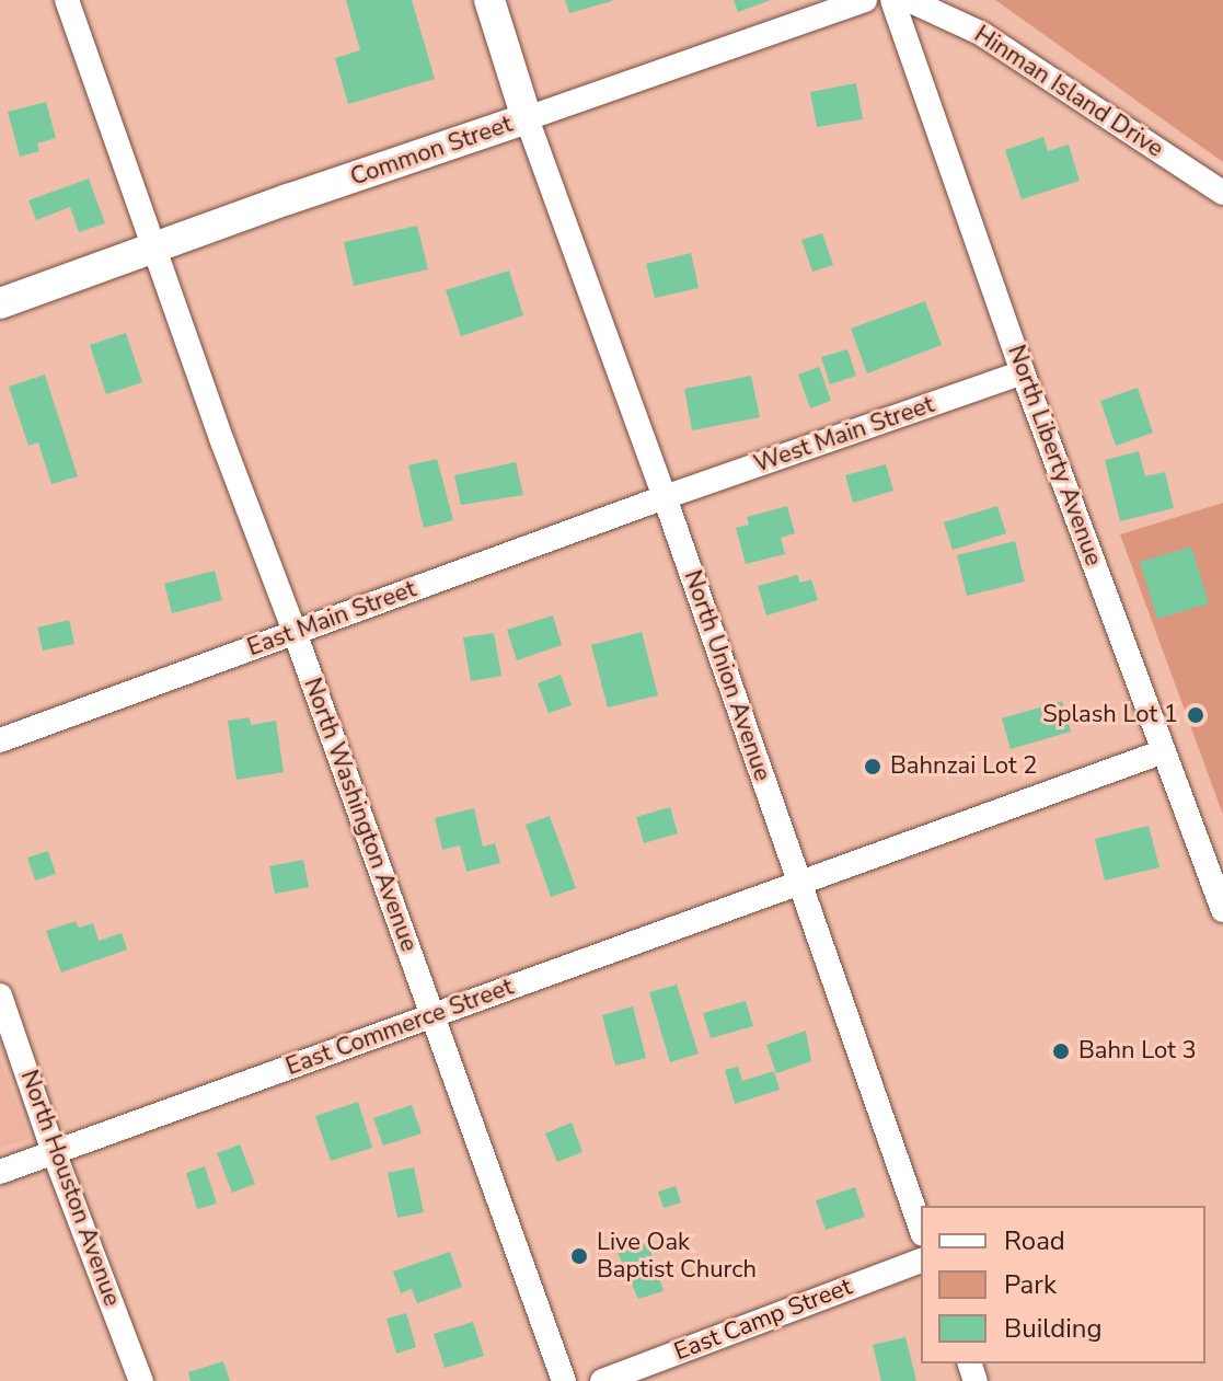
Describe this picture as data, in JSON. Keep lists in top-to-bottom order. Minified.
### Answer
{"streets":{"main road":["Common Street"],"street":["Hinman Island Drive","West Main Street","North Liberty Avenue","East Main Street","North Union Avenue","North Washington Avenue","East Commerce Street","North Houston Avenue","East Camp Street"]},"crossings":[["Common Street","North Union Avenue"],["Common Street","North Washington Avenue"],["West Main Street","North Liberty Avenue"],["West Main Street","East Main Street"],["West Main Street","North Union Avenue"],["North Liberty Avenue","East Commerce Street"],["East Main Street","North Union Avenue"],["East Main Street","North Washington Avenue"],["North Union Avenue","East Commerce Street"],["North Washington Avenue","East Commerce Street"],["East Commerce Street","North Houston Avenue"]],"places":["Splash Lot 1","Bahnzai Lot 2","Bahn Lot 3","Live Oak Baptist Church"],"legend":["Road","Park","Building"]}
